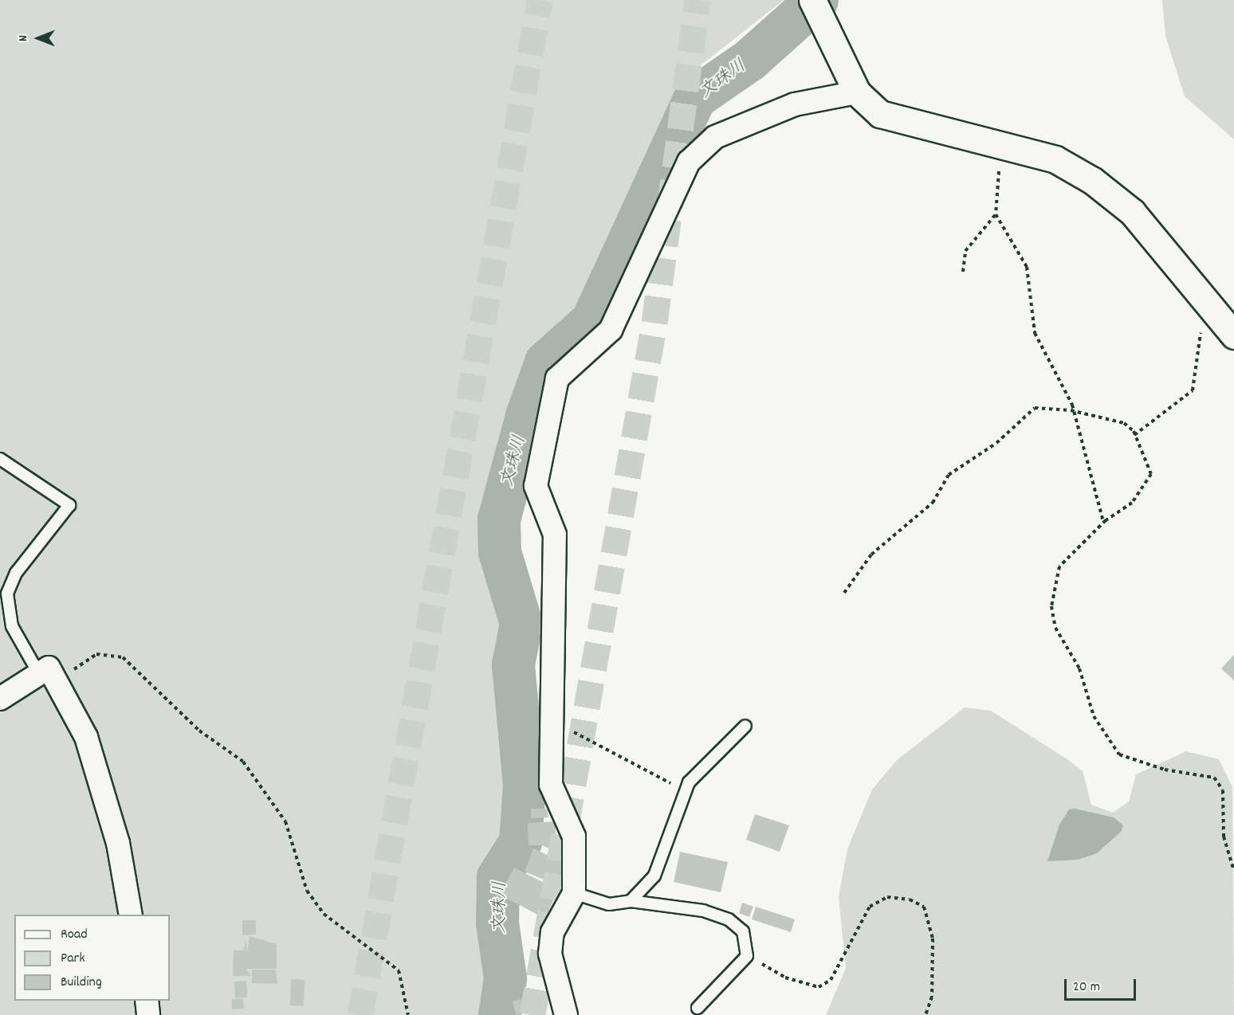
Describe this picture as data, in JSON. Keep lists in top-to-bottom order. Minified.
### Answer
{"water":["文珠川"],"legend":["Road","Park","Building"],"scale_bar":"20 m","north":"left"}
